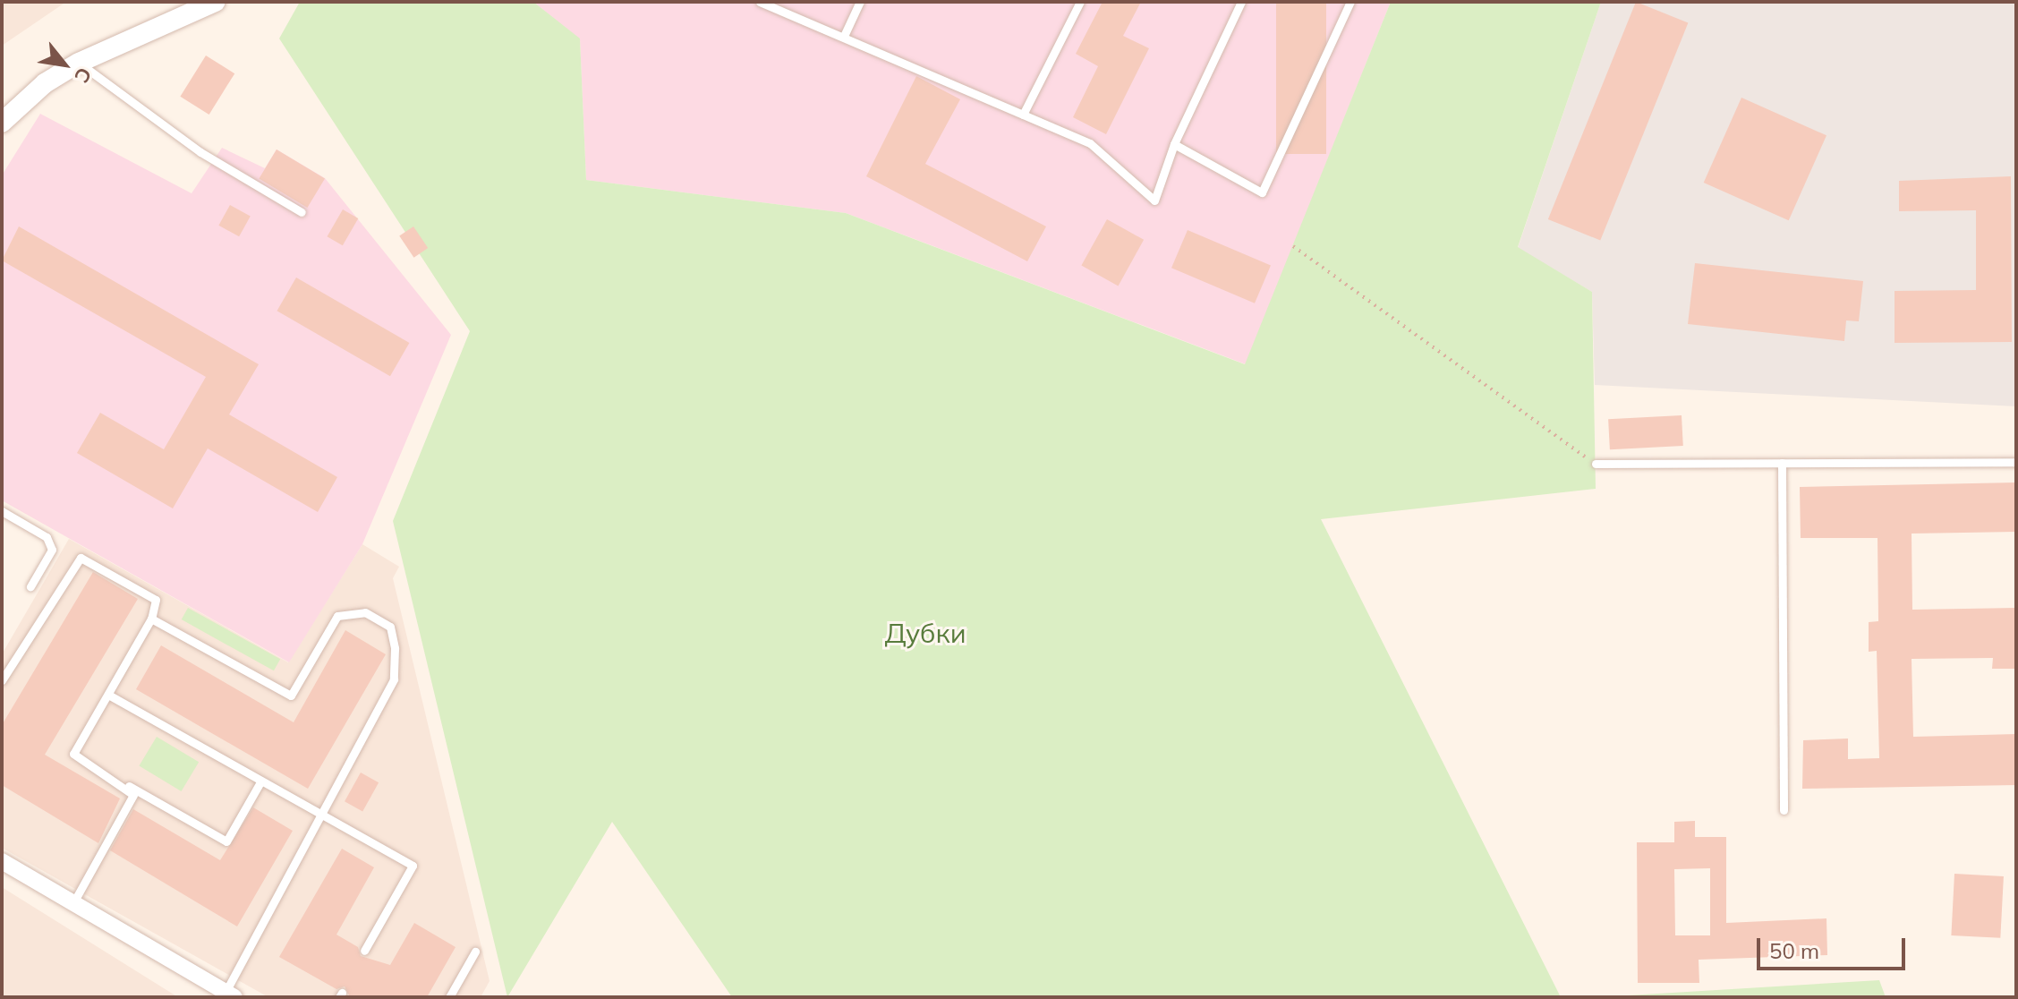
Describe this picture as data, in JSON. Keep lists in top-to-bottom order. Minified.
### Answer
{"parks":["Дубки"],"scale_bar":"50 m","north":"bottom right"}
